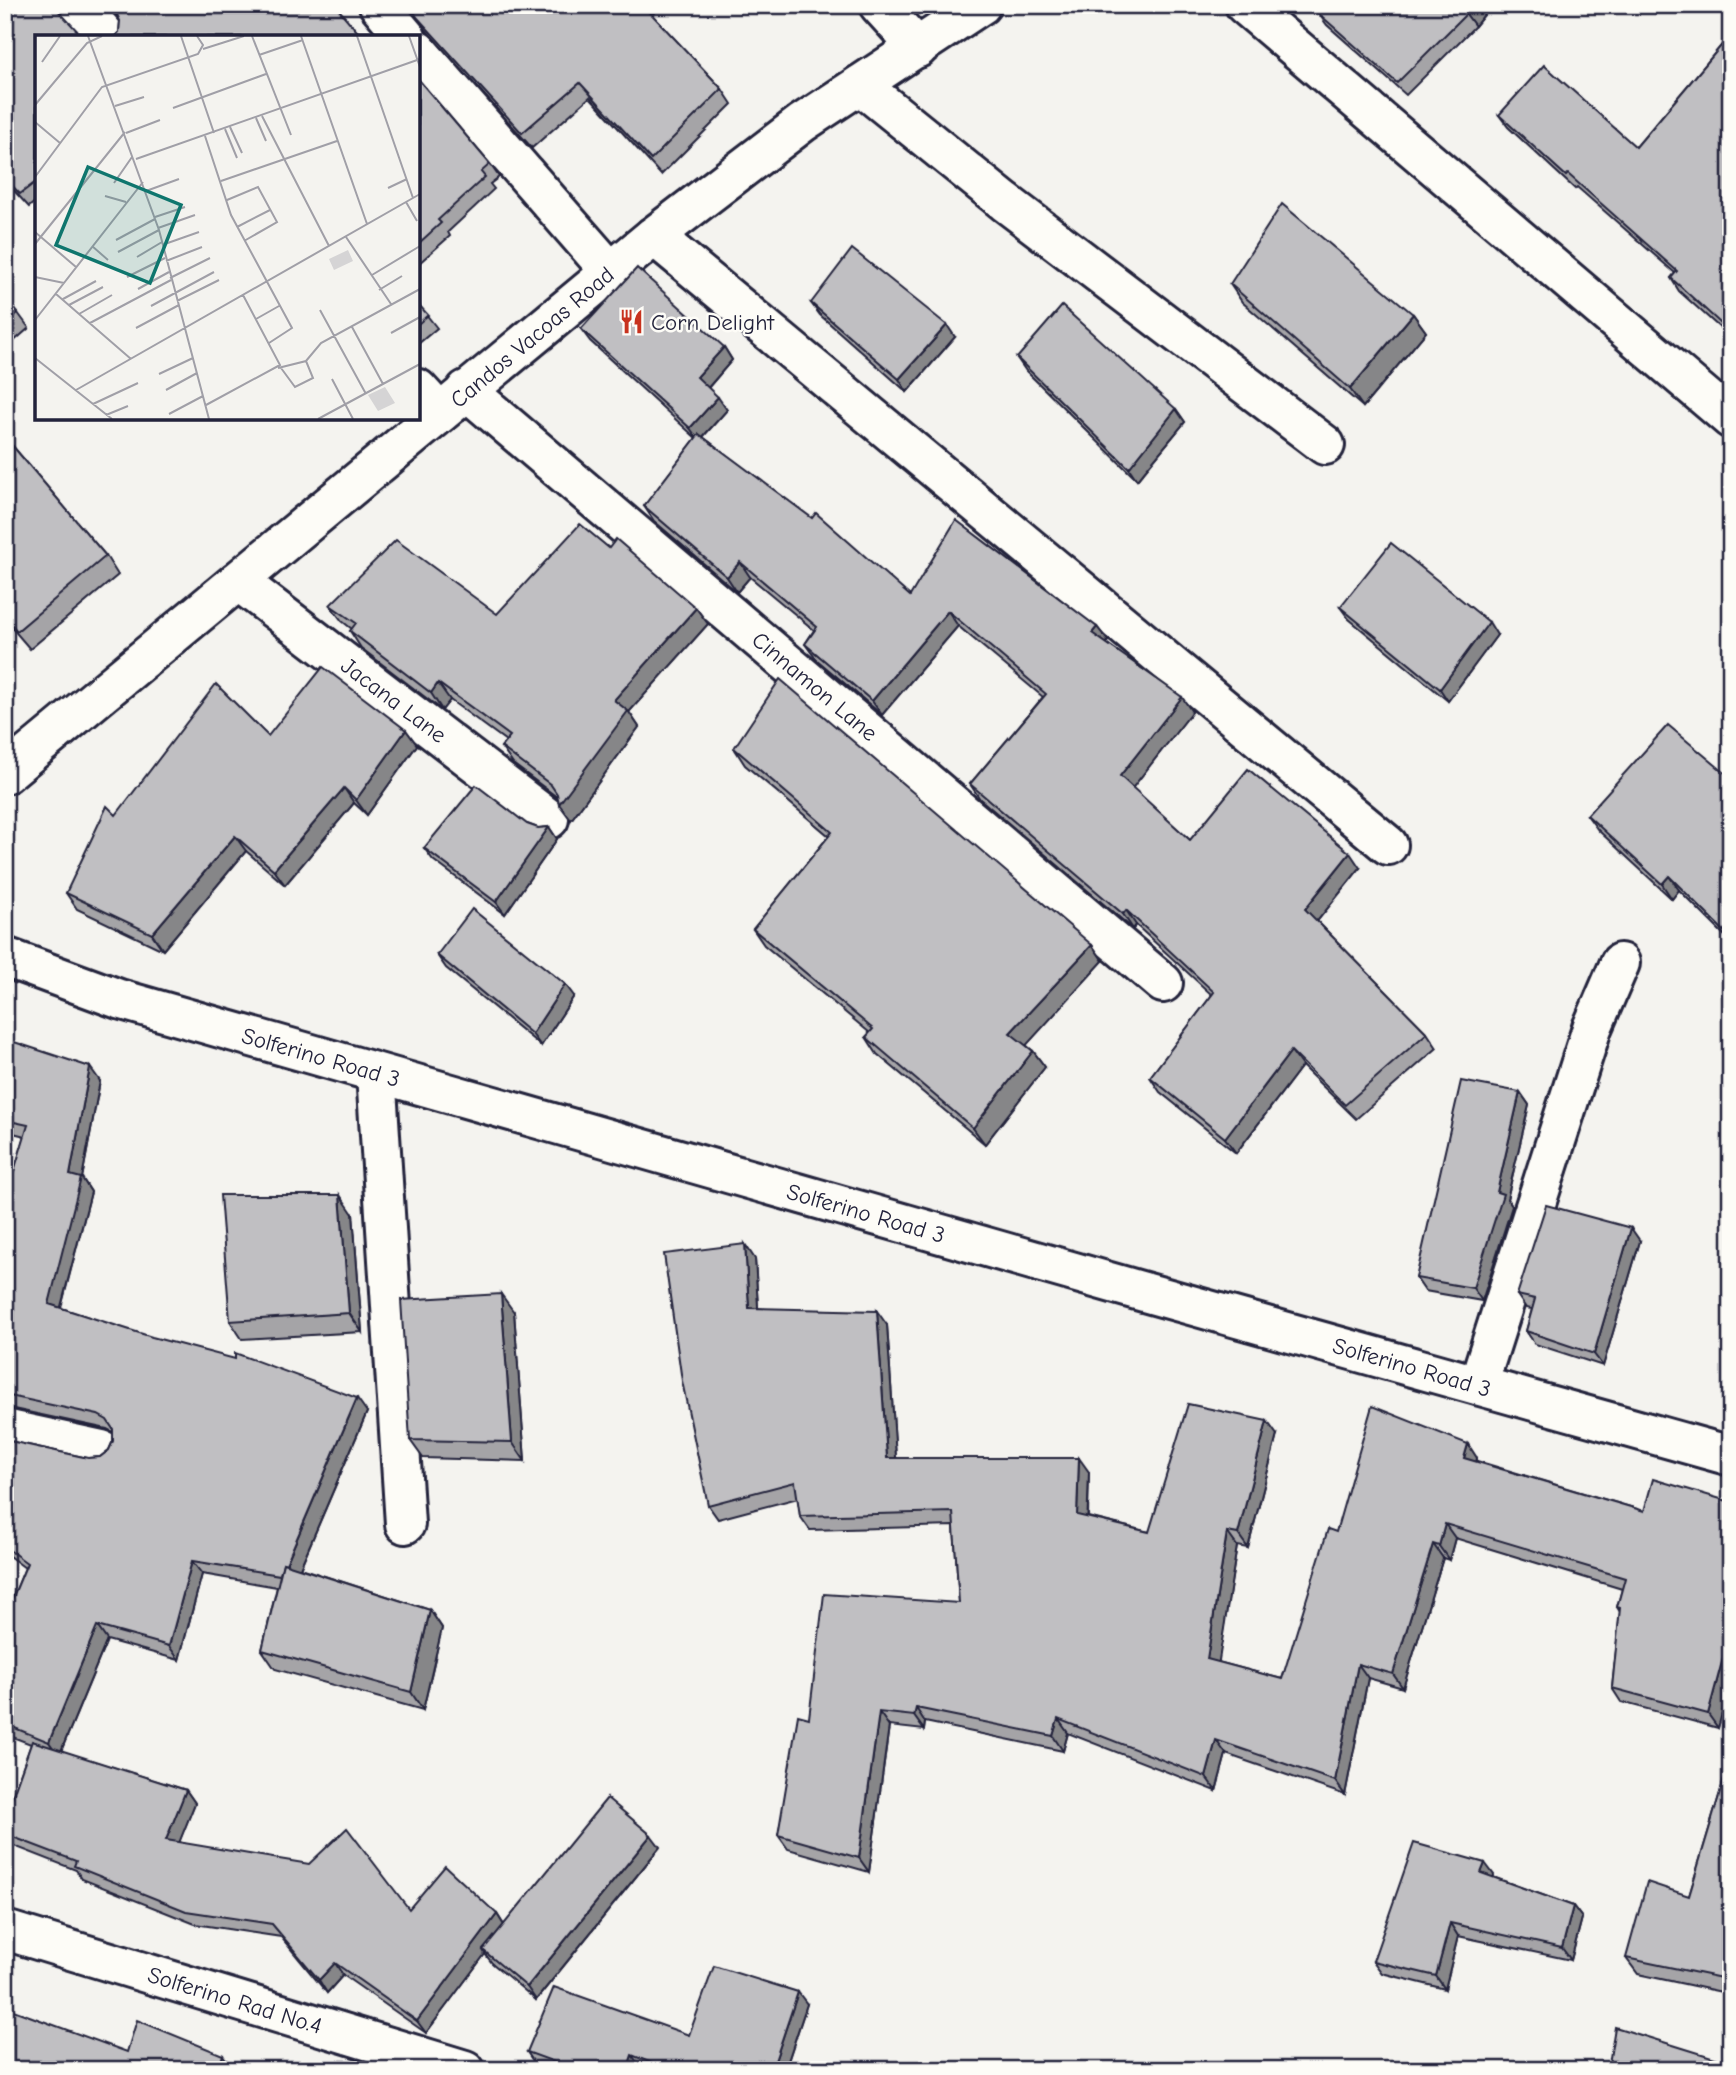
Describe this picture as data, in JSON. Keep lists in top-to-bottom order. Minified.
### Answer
{"streets":{"street":["Candos Vacoas Road","Cinnamon Lane","Jacana Lane","Solferino Road 3","Solferino Rad No.4"]},"crossings":[["Candos Vacoas Road","Cinnamon Lane"],["Candos Vacoas Road","Jacana Lane"]],"places":{"restaurant":["Corn Delight"]}}
